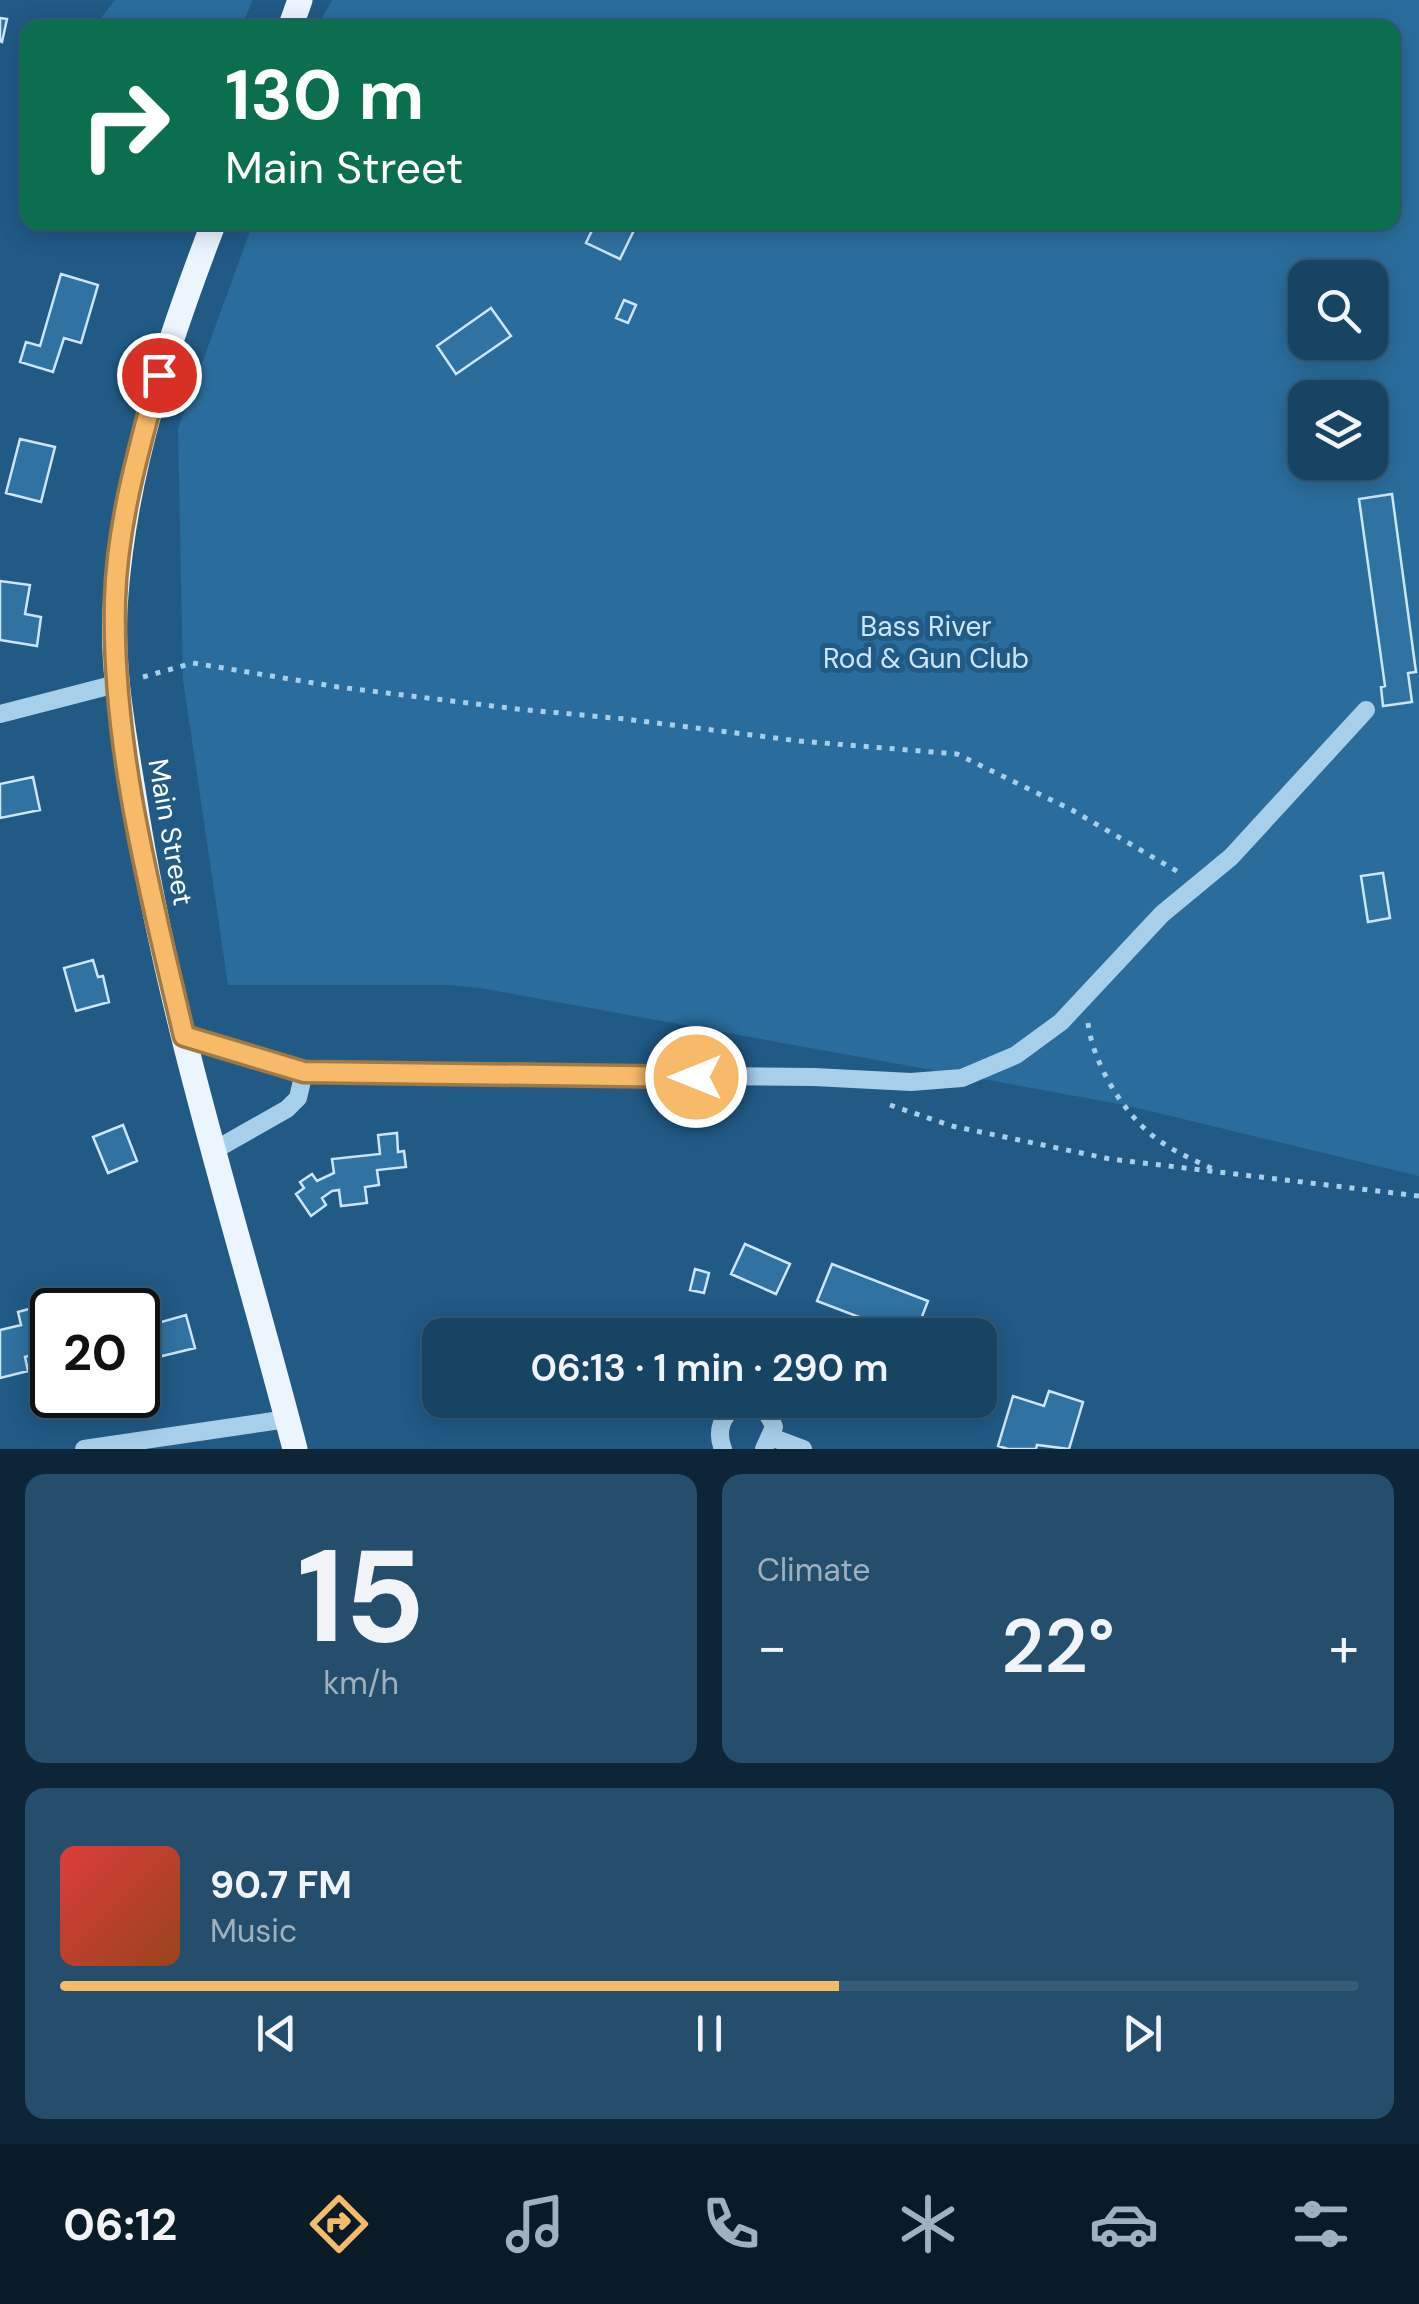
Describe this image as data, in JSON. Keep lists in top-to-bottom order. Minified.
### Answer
{"streets":{"main road":["Main Street"]},"parks":["Bass River Rod & Gun Club"],"page":{"turn":["130 m","Main Street"],"limit":"20","trip":"06:13 · 1 min · 290 m","tile":[["15","km/h"],"Climate"],"heat":["−","22°","+"],"song":["90.7 FM","Music"],"tabs":"06:12"}}
